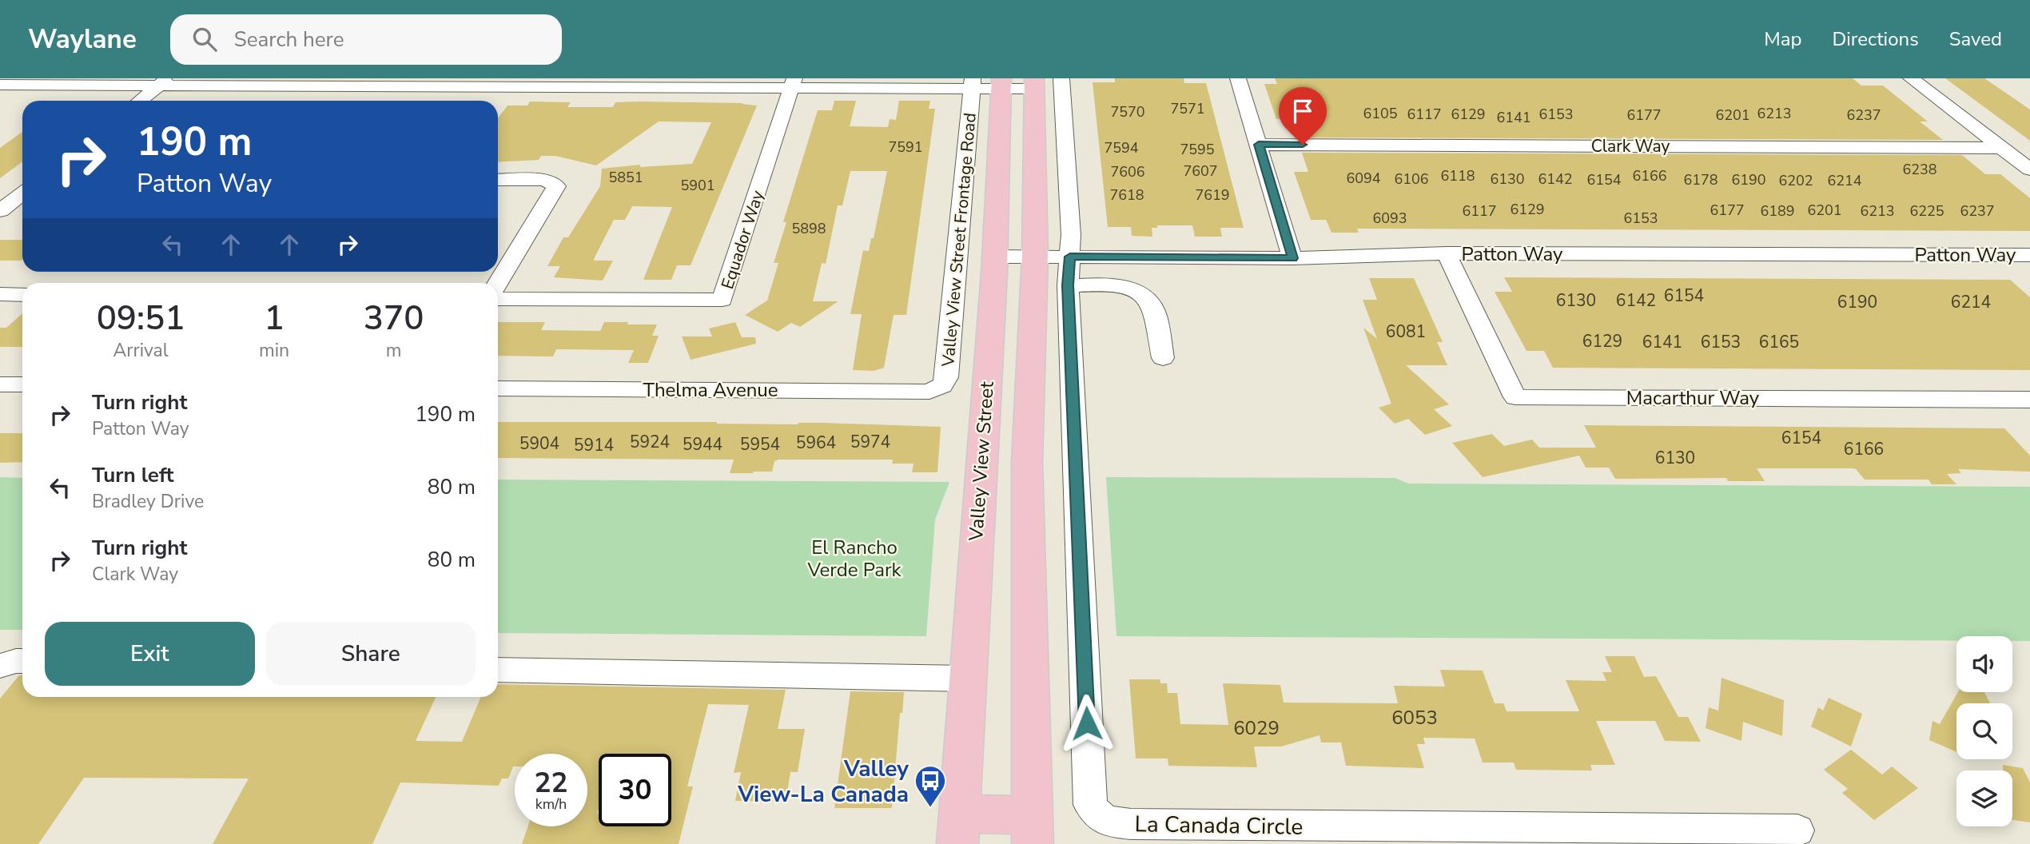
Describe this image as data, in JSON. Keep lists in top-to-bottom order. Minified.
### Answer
{"streets":{"main road":["Valley View Street"],"street":["Clark Way","Equador Way","Valley View Street Frontage Road","Patton Way","Thelma Avenue","Macarthur Way","La Canada Circle"]},"crossings":[["Valley View Street Frontage Road","Thelma Avenue"],["Patton Way","Macarthur Way"],["Patton Way","Valley View Street"]],"parks":["El Rancho Verde Park"],"places":{"bus stop":["Valley View-La Canada"]},"house_numbers":["7571","7570","6105","6213","6117","6129","6153","6177","6201","6237","6141","7591","7594","7595","6238","7607","7606","6118","6166","5851","6094","6106","6130","6142","6154","6178","6190","6202","6214","5901","7618","7619","6129","6177","6201","6117","6189","6213","6225","6237","6093","6153","5898","6154","6130","6142","6190","6214","6081","6129","6141","6153","6165","6154","5924","5974","5964","5904","5944","5954","5914","6166","6130","6053","6029"],"page":{"header":"Waylane","search":"Search here","nav":["Map","Directions","Saved"],"turn":["190 m","Patton Way"],"eta":["09:51","Arrival","1","min","370","m"],"list":[{"name":"Turn right","note":"Patton Way","value":"190 m"},{"name":"Turn left","note":"Bradley Drive","value":"80 m"},{"name":"Turn right","note":"Clark Way","value":"80 m"}],"buttons":["Exit","Share"],"speed":"22 km/h","limit":"30"}}
